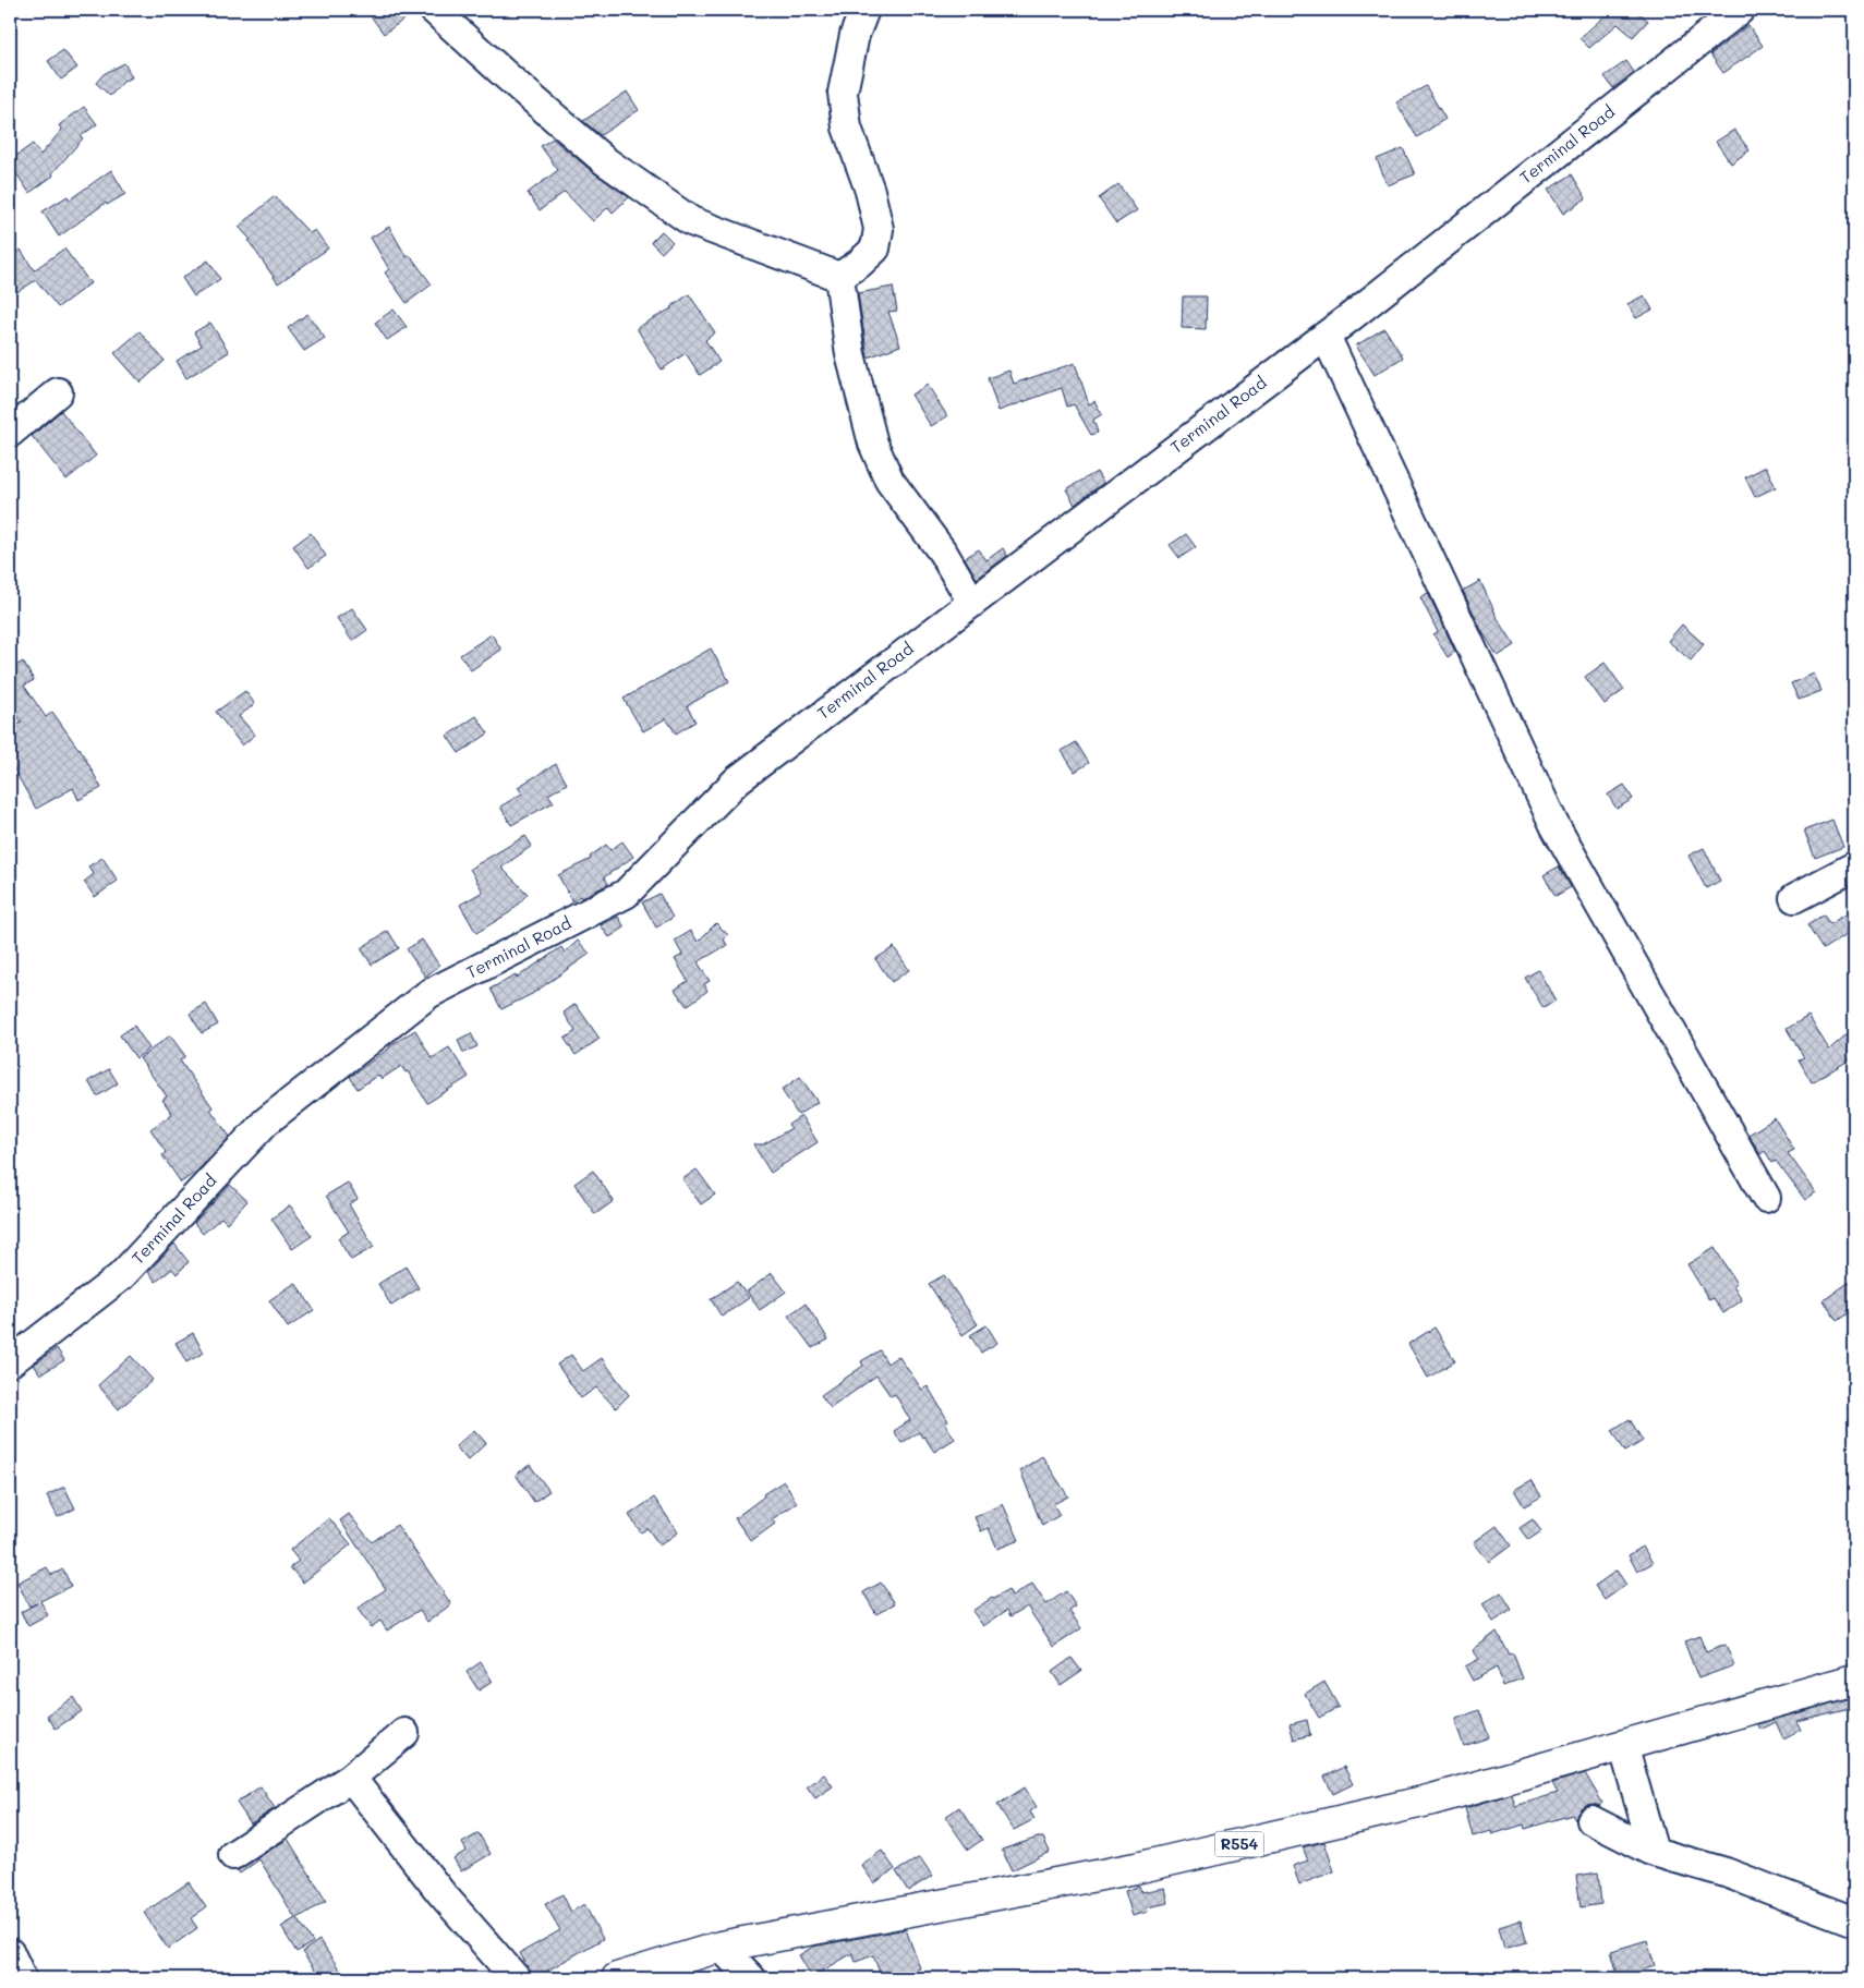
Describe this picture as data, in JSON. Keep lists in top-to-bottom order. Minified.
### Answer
{"streets":{"main road":["R554"],"street":["Terminal Road"]}}
